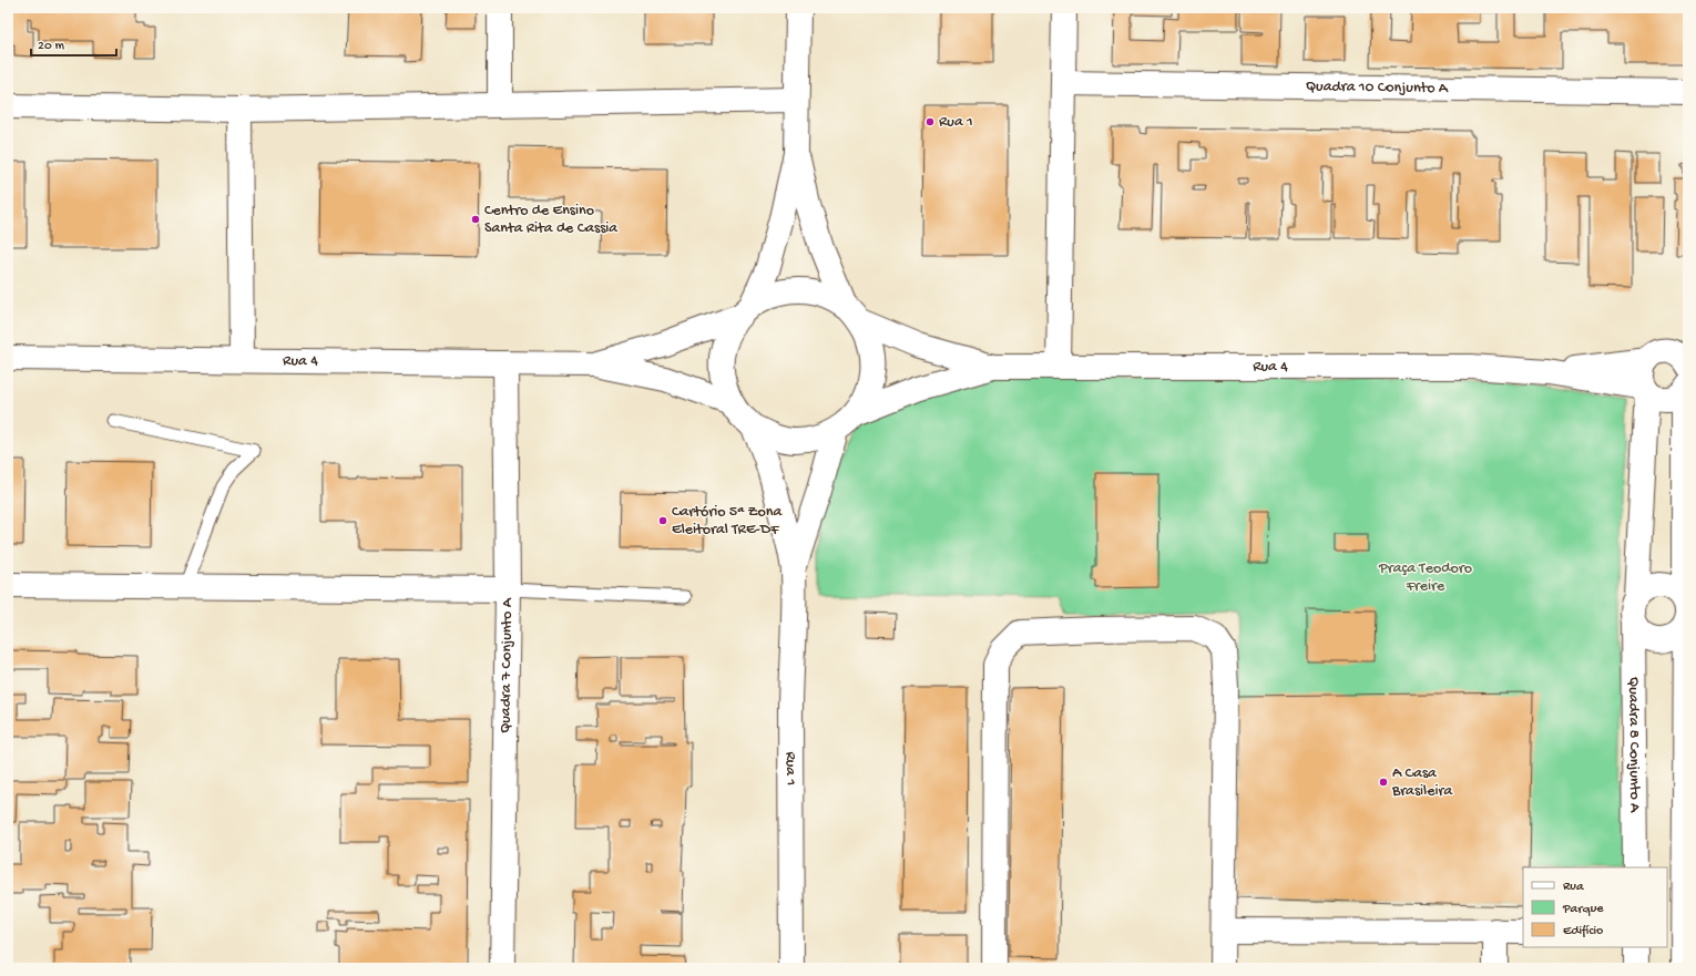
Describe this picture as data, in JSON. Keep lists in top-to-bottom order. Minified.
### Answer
{"streets":{"street":["Quadra 10 Conjunto A","Rua 4","Quadra 7 Conjunto A","Quadra 8 Conjunto A","Rua 1"]},"crossings":[["Rua 4","Quadra 7 Conjunto A"]],"parks":["Praça Teodoro Freire"],"places":["Rua 1","Centro de Ensino Santa Rita de Cassia","Cartório 5ª Zona Eleitoral TRE-DF","A Casa Brasileira"],"legend":["Rua","Parque","Edifício"],"scale_bar":"20 m"}
